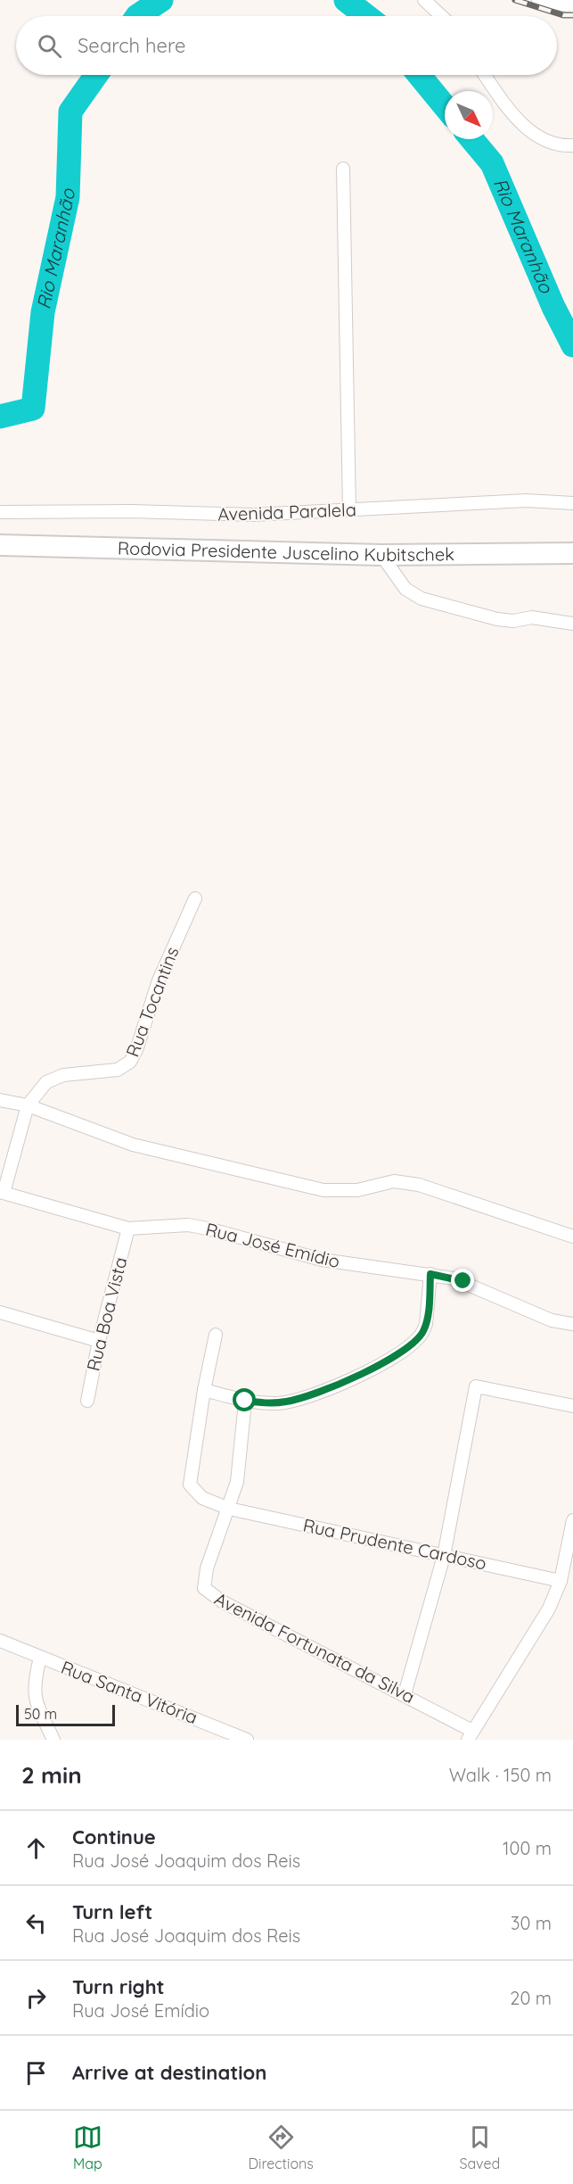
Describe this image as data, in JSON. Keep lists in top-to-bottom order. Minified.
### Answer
{"streets":{"highway":["Rodovia Presidente Juscelino Kubitschek"],"street":["Avenida Paralela","Rua Tocantins","Rua José Emídio","Rua Boa Vista","Rua Prudente Cardoso","Avenida Fortunata da Silva","Rua Santa Vitória"]},"crossings":[["Rua Tocantins","Rua José Emídio"],["Rua José Emídio","Rua Boa Vista"],["Rua Prudente Cardoso","Avenida Fortunata da Silva"]],"water":["Rio Maranhão"],"scale_bar":"50 m","north":"bottom right","page":{"search":"Search here","scale":"50 m","heading":["2 min","Walk · 150 m"],"list":[["Continue","Rua José Joaquim dos Reis","100 m"],["Turn left","Rua José Joaquim dos Reis","30 m"],["Turn right","Rua José Emídio","20 m"],"Arrive at destination"],"nav":["Map","Directions","Saved"]}}
